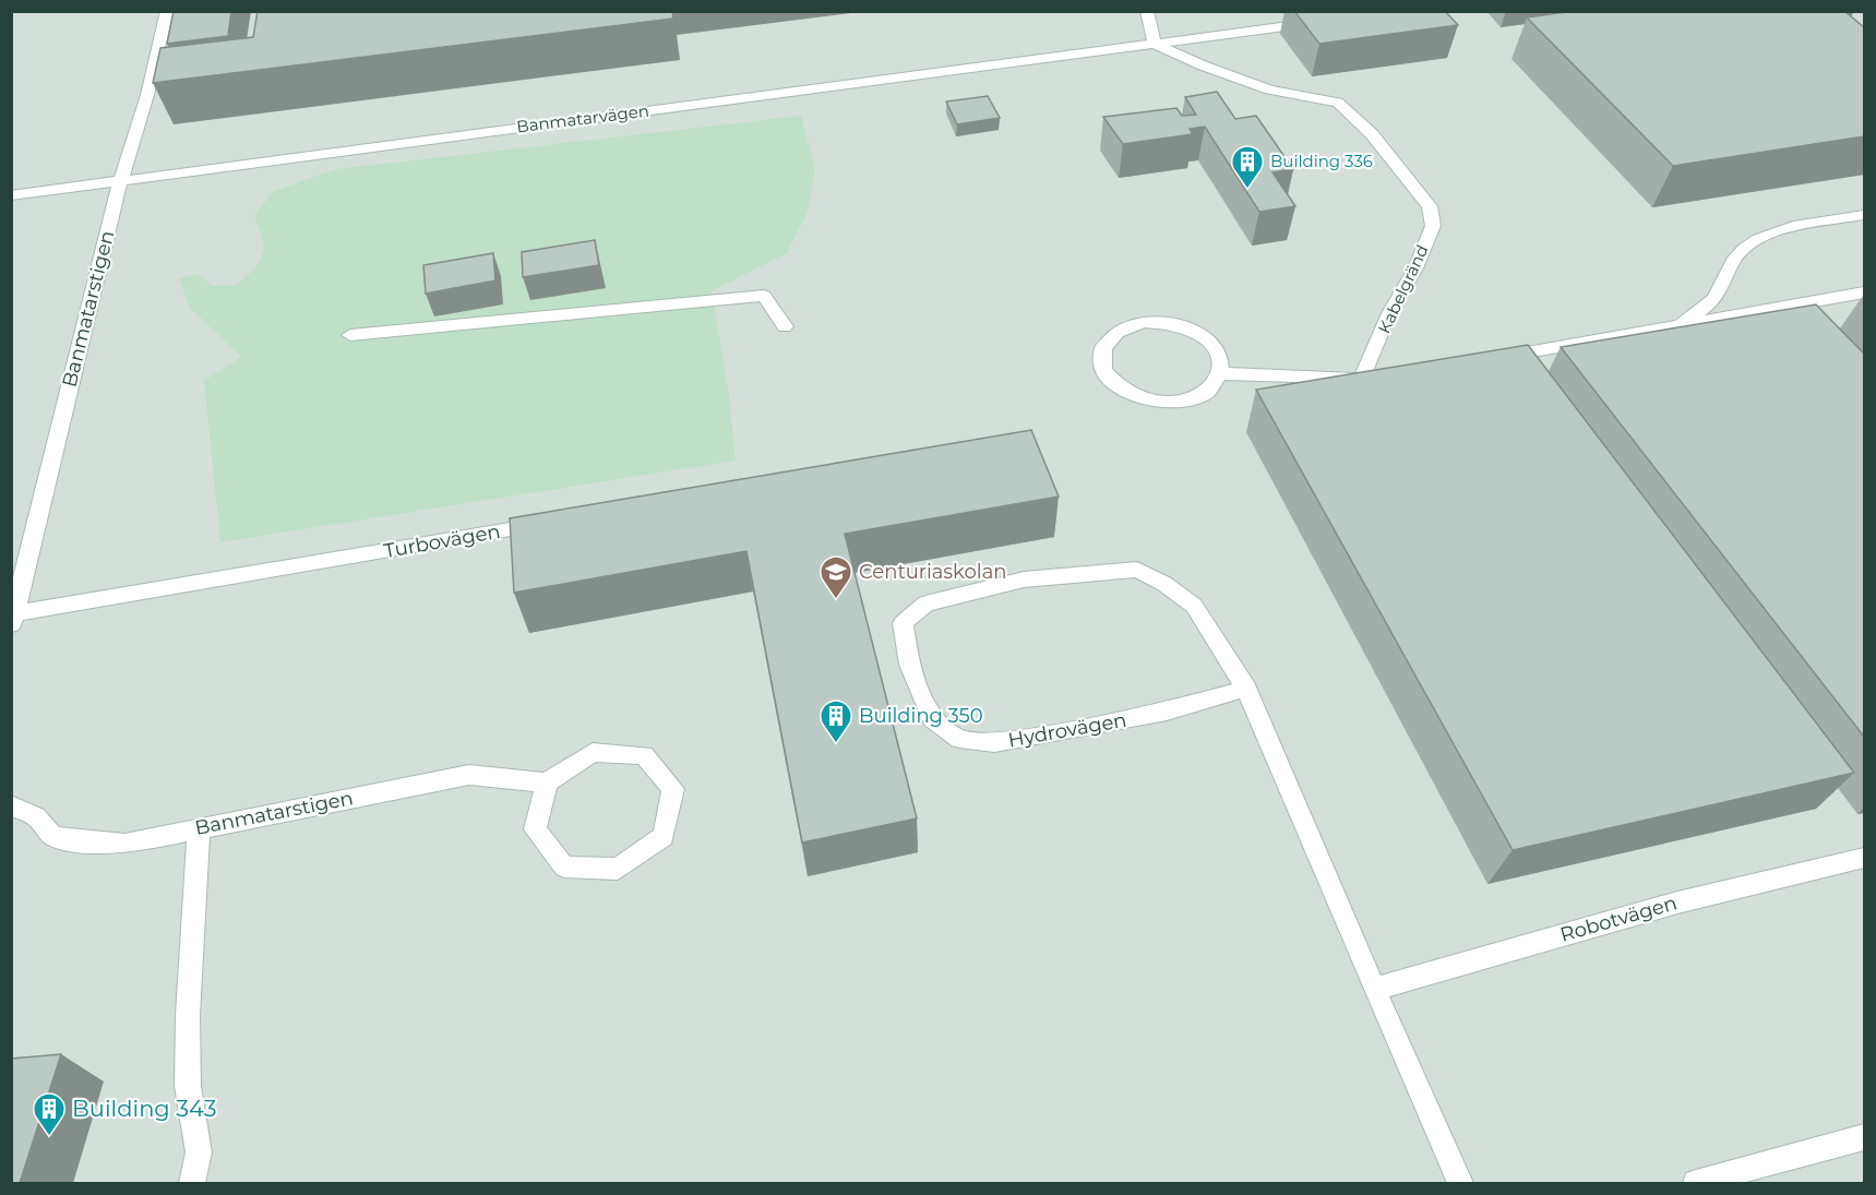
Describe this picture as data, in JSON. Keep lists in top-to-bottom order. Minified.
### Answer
{"streets":{"street":["Banmatarvägen","Kabelgränd","Banmatarstigen","Turbovägen","Hydrovägen","Robotvägen"]},"crossings":[["Banmatarvägen","Kabelgränd"],["Banmatarvägen","Banmatarstigen"],["Banmatarstigen","Turbovägen"],["Hydrovägen","Robotvägen"]],"places":{"building":["Building 336","Building 350","Building 343"],"school or university":["Centuriaskolan"]}}
